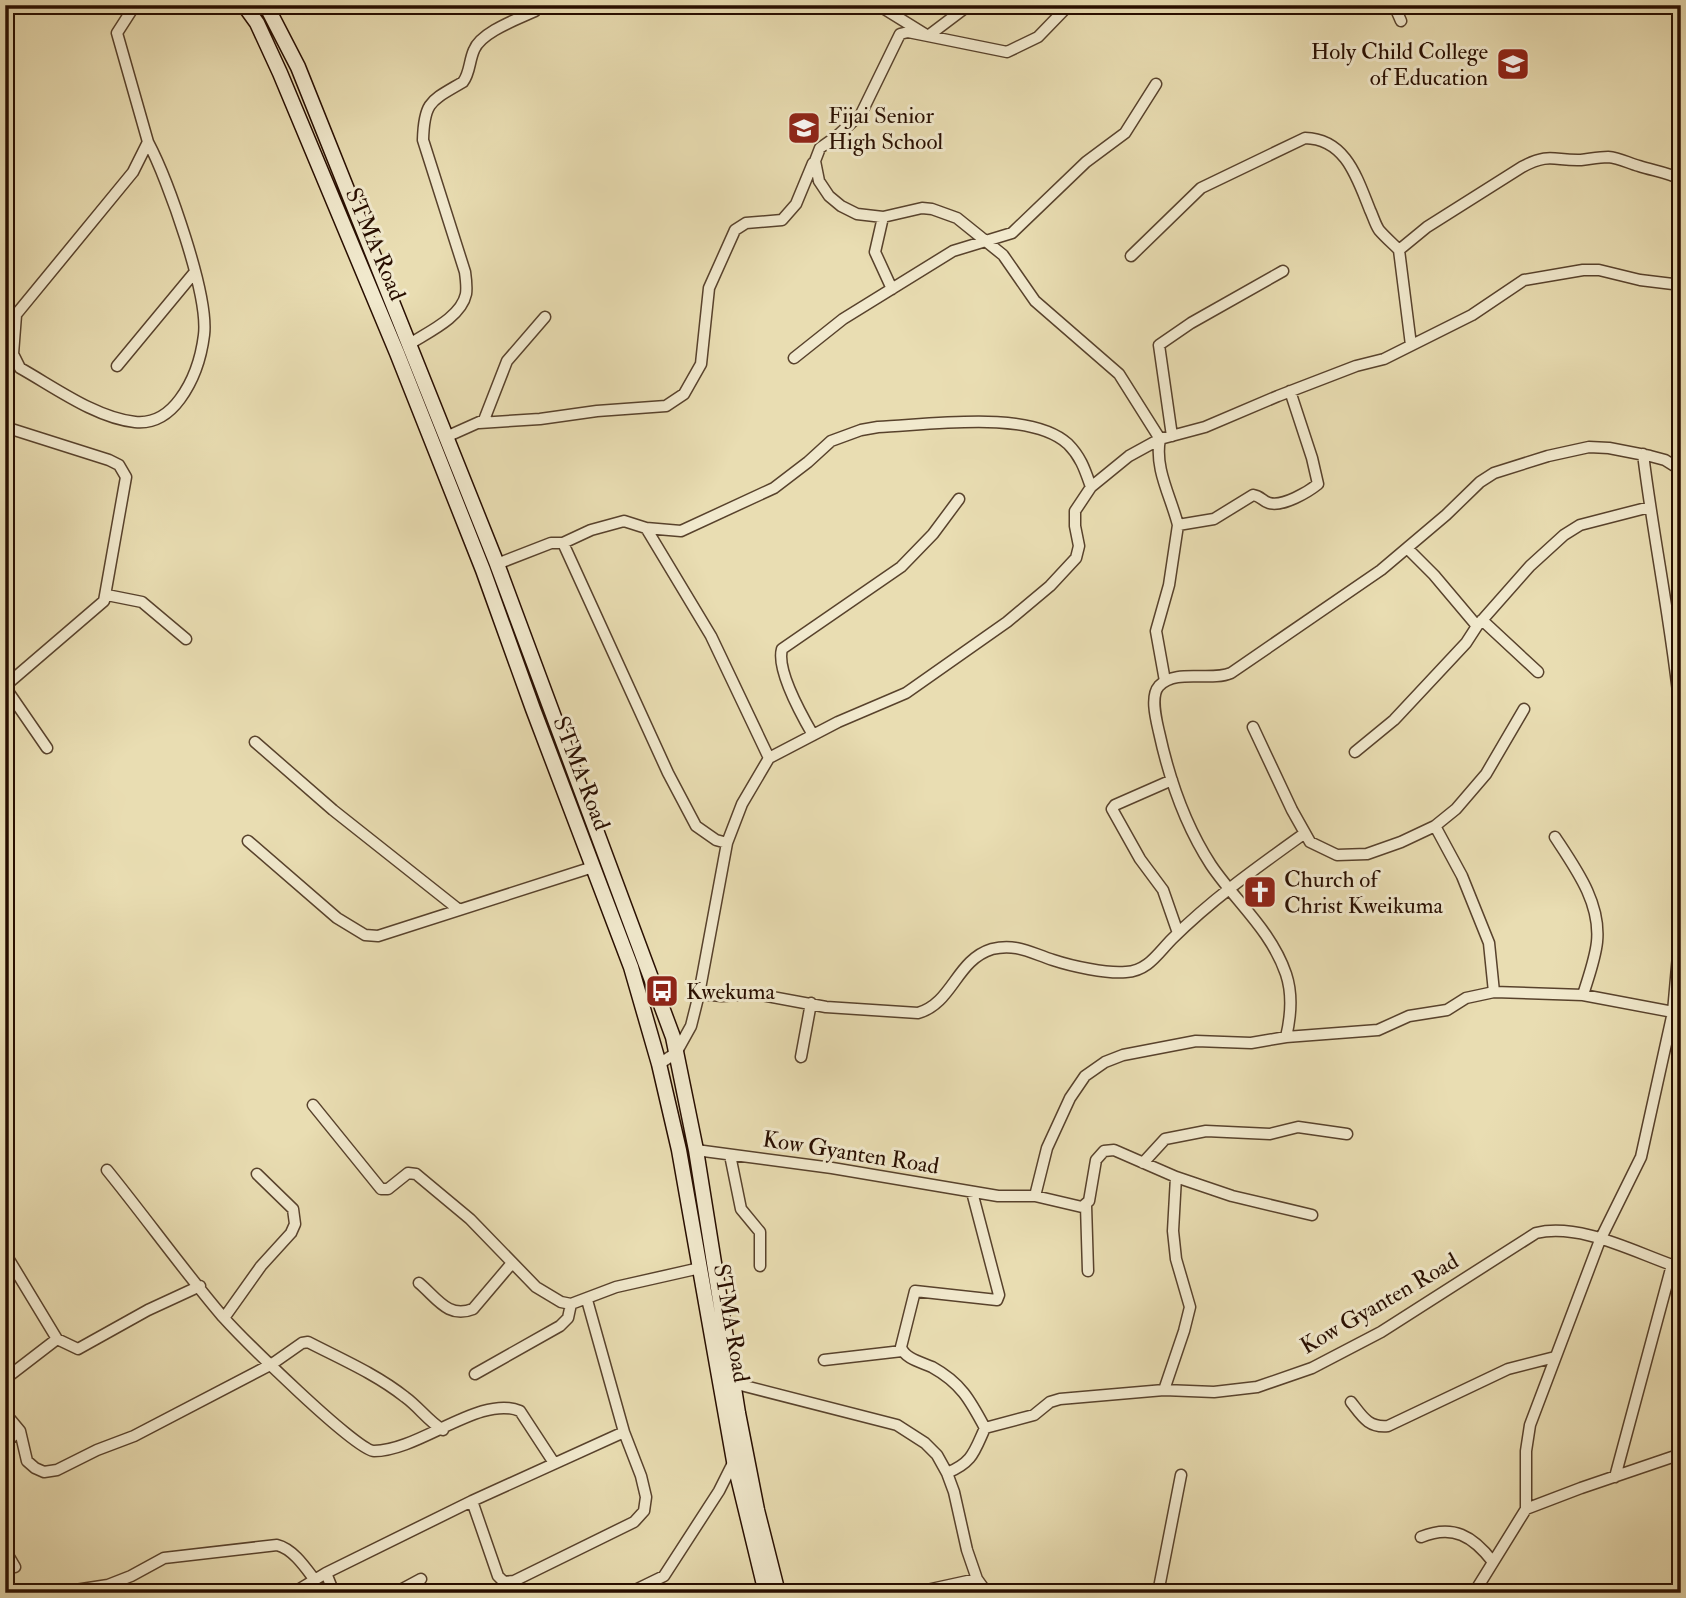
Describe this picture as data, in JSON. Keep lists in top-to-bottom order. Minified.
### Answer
{"streets":{"main road":["STMA Road"],"street":["Kow Gyanten Road"]},"crossings":[["STMA Road","Kow Gyanten Road"]],"places":{"school or university":["Holy Child College of Education","Fijai Senior High School"],"church":["Church of Christ Kweikuma"],"bus stop":["Kwekuma"]}}
